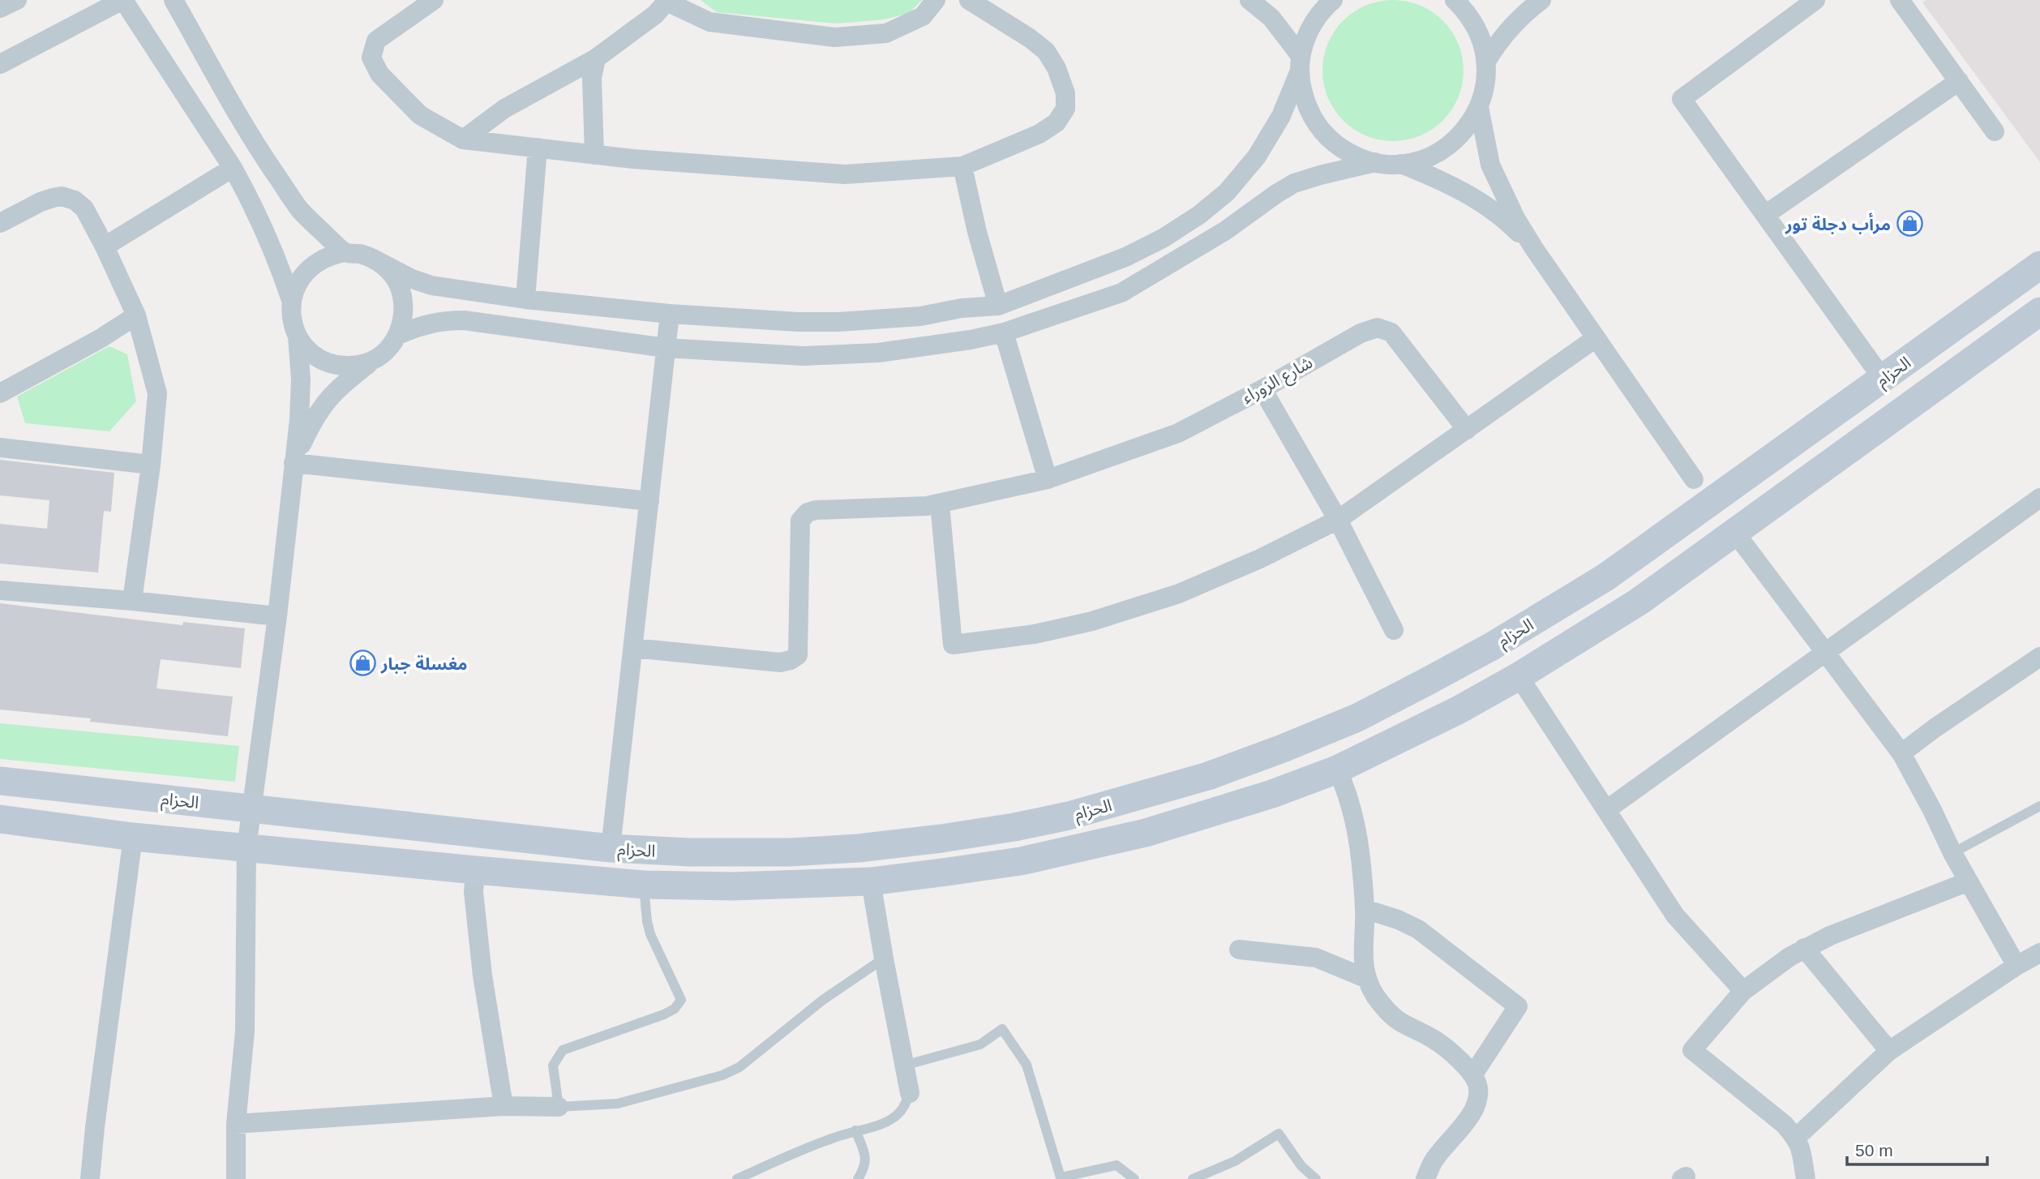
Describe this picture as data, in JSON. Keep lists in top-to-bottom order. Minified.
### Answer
{"streets":{"main road":["الحزام"],"street":["شارع الزوراء"]},"places":{"shop":["مرأب دجلة تور","مغسلة جبار"]},"scale_bar":"50 m"}
